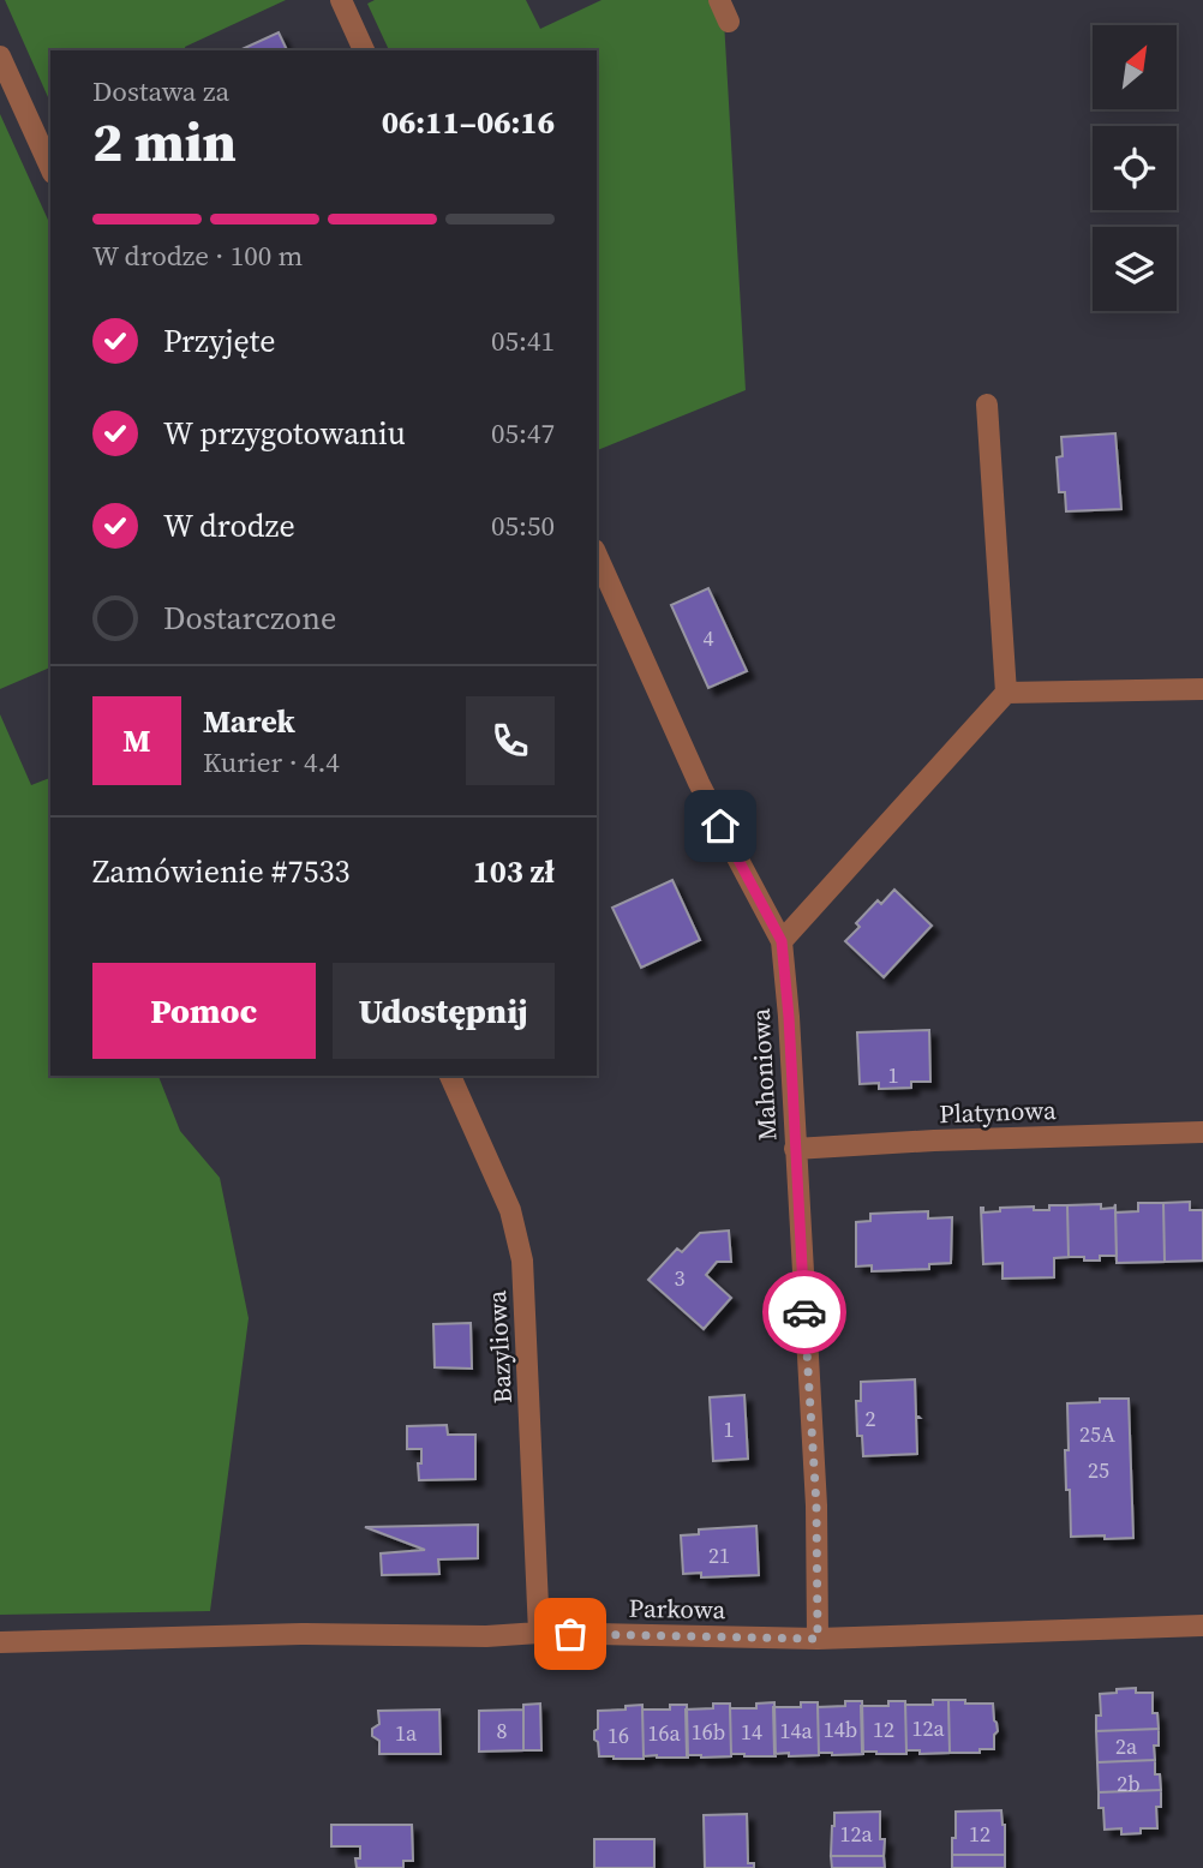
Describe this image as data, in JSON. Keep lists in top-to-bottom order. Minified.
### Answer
{"streets":{"street":["Mahoniowa","Platynowa","Bazyliowa","Parkowa"]},"crossings":[["Mahoniowa","Platynowa"],["Mahoniowa","Parkowa"],["Bazyliowa","Parkowa"]],"house_numbers":["4","1","3","2","1","25A","25","21","12a","14b","12","8","14a","16b","14","1a","16a","16","2a","2b","12a","12"],"north":"top right","page":{"heading":["2 min","Dostawa za","06:11–06:16"],"panel":["Marek","Kurier · 4.4","Zamówienie #7533","103 zł"],"bar":"W drodze · 100 m","list":[["Przyjęte","05:41"],["W przygotowaniu","05:47"],["W drodze","05:50"],"Dostarczone"],"round":"M","buttons":["Pomoc","Udostępnij"]}}
